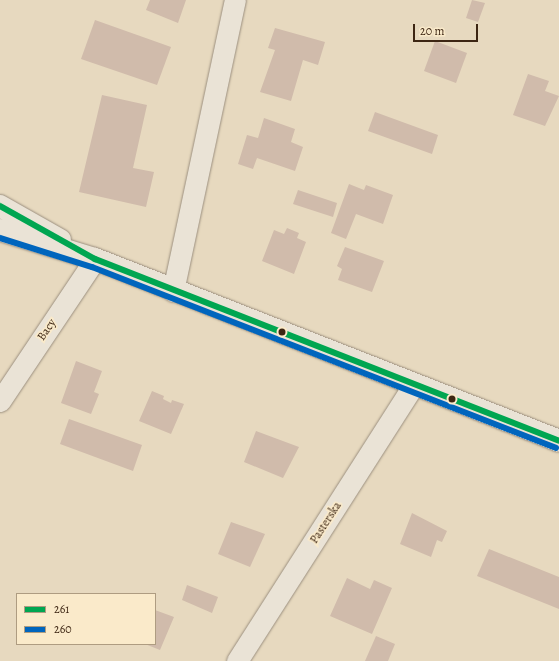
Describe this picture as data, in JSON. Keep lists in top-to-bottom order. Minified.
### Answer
{"streets":{"street":["Bacy","Pasterska"]},"lines":["transit line 261","transit line 260"],"legend":["261","260"],"scale_bar":"20 m"}
